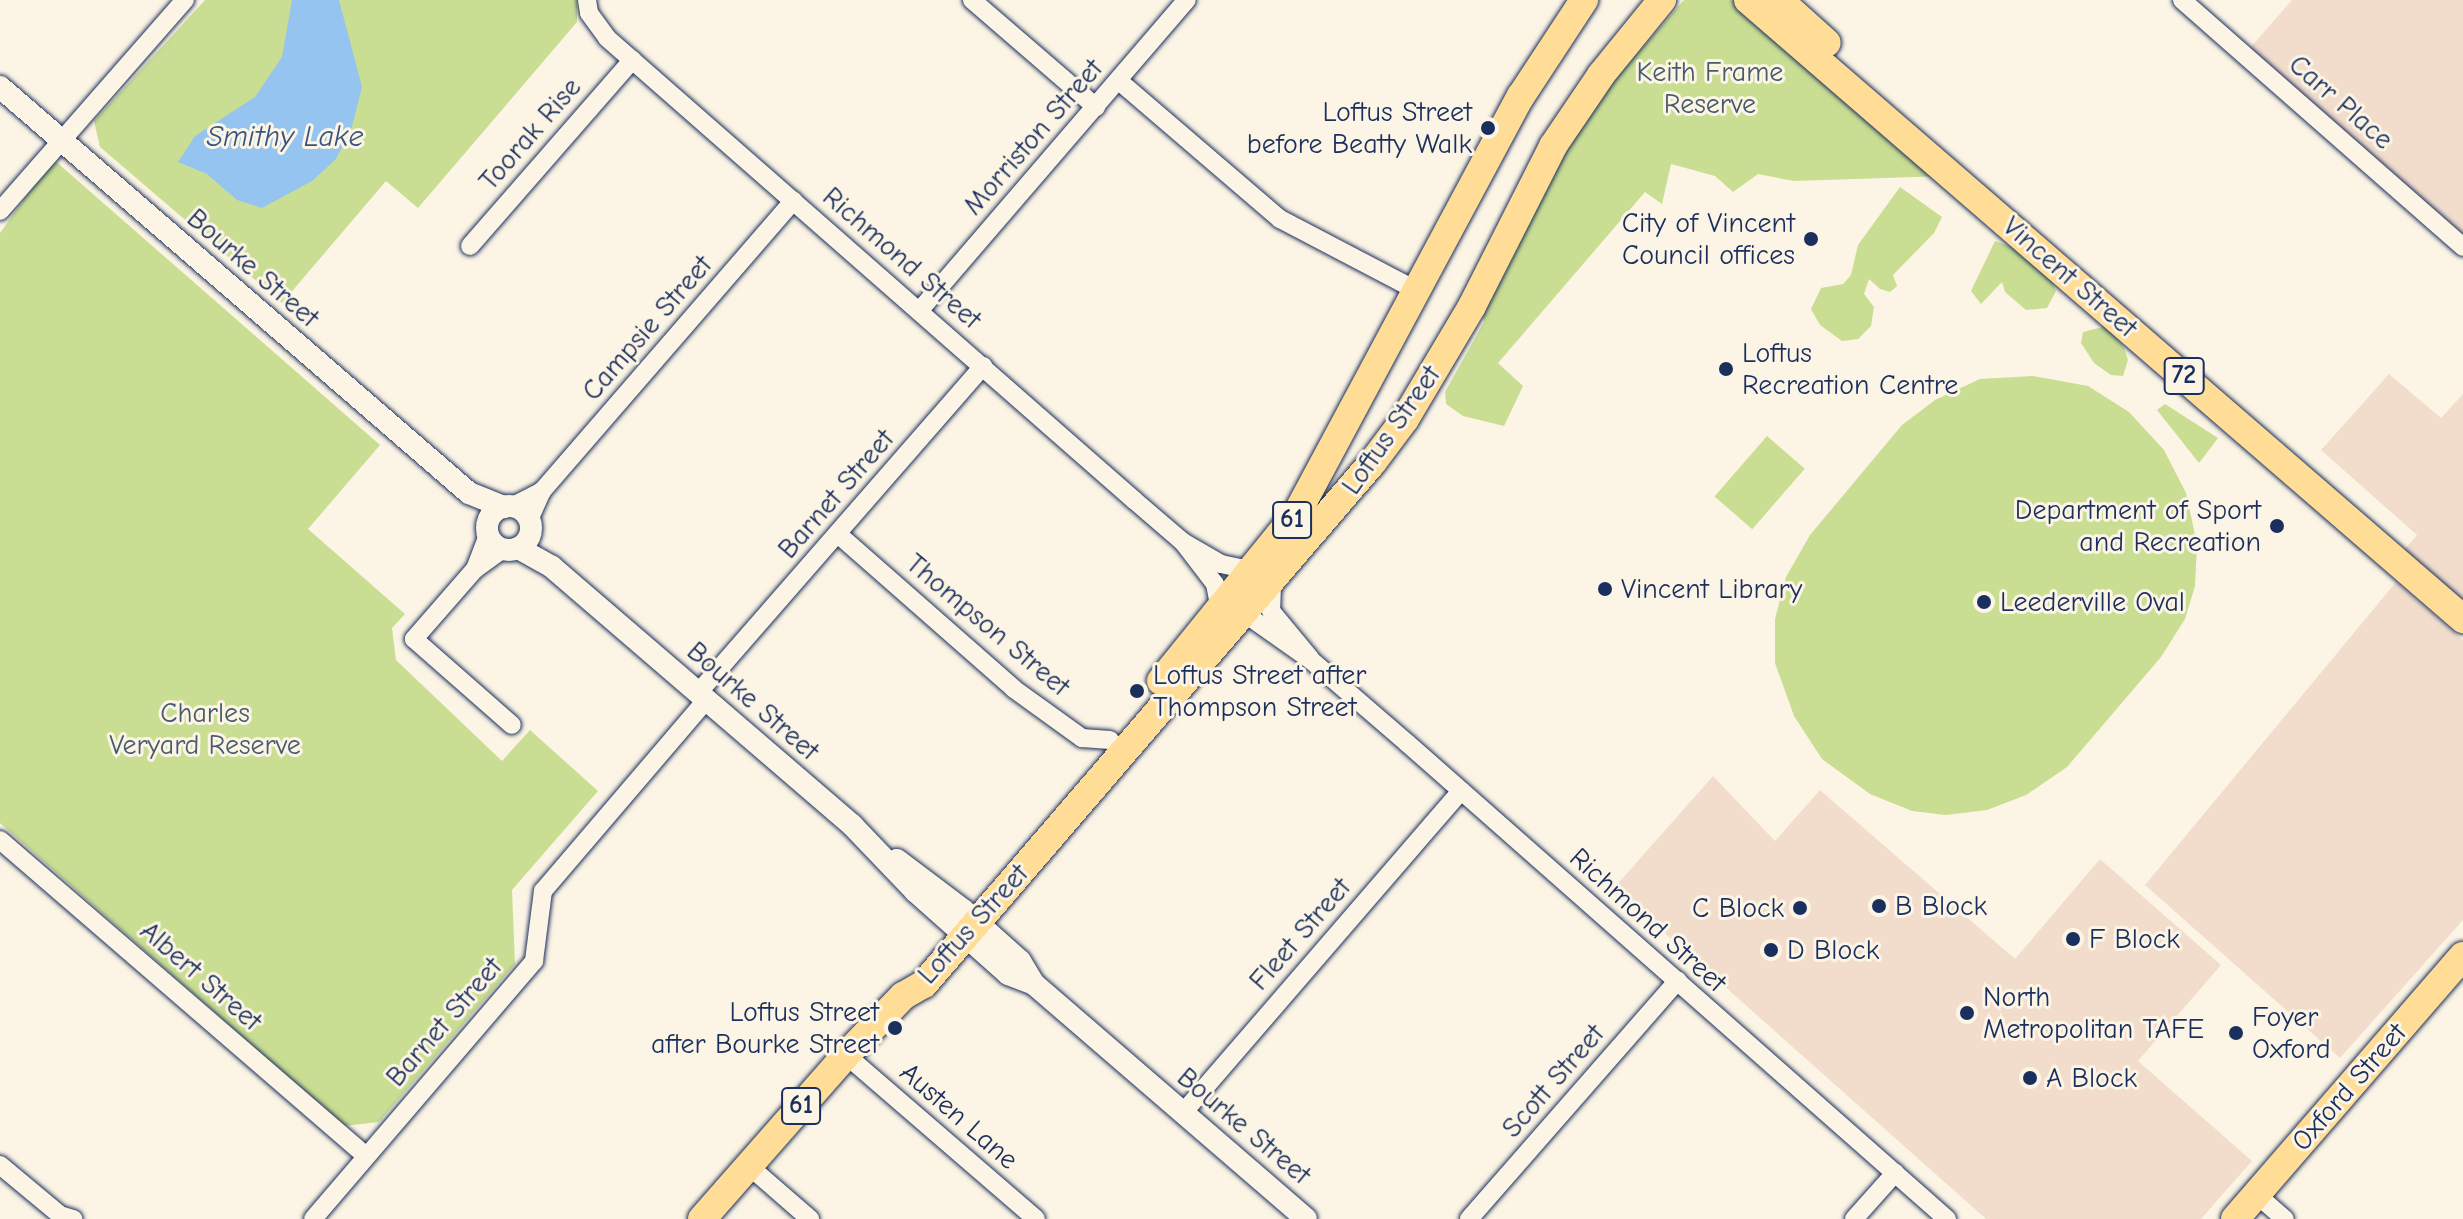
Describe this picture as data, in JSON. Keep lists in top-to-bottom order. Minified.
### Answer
{"streets":{"main road":["Vincent Street","72","Loftus Street","61","Oxford Street"],"street":["Carr Place","Toorak Rise","Morriston Street","Richmond Street","Bourke Street","Campsie Street","Barnet Street","Thompson Street","Fleet Street","Albert Street","Scott Street","Austen Lane"]},"crossings":[["Toorak Rise","Richmond Street"],["Morriston Street","Richmond Street"],["Richmond Street","Campsie Street"],["Richmond Street","Loftus Street"],["Richmond Street","Barnet Street"],["Richmond Street","Fleet Street"],["Richmond Street","Scott Street"],["Bourke Street","Campsie Street"],["Bourke Street","Loftus Street"],["Bourke Street","Barnet Street"],["Bourke Street","Fleet Street"],["Loftus Street","Thompson Street"],["Loftus Street","Austen Lane"],["Barnet Street","Thompson Street"],["Barnet Street","Albert Street"]],"water":["Smithy Lake"],"parks":["Keith Frame Reserve","Charles Veryard Reserve"],"places":["Loftus Street before Beatty Walk","City of Vincent Council offices","Loftus Recreation Centre","Department of Sport and Recreation","Vincent Library","Leederville Oval","Loftus Street after Thompson Street","B Block","C Block","F Block","D Block","North Metropolitan TAFE","Loftus Street after Bourke Street","Foyer Oxford","A Block"]}
